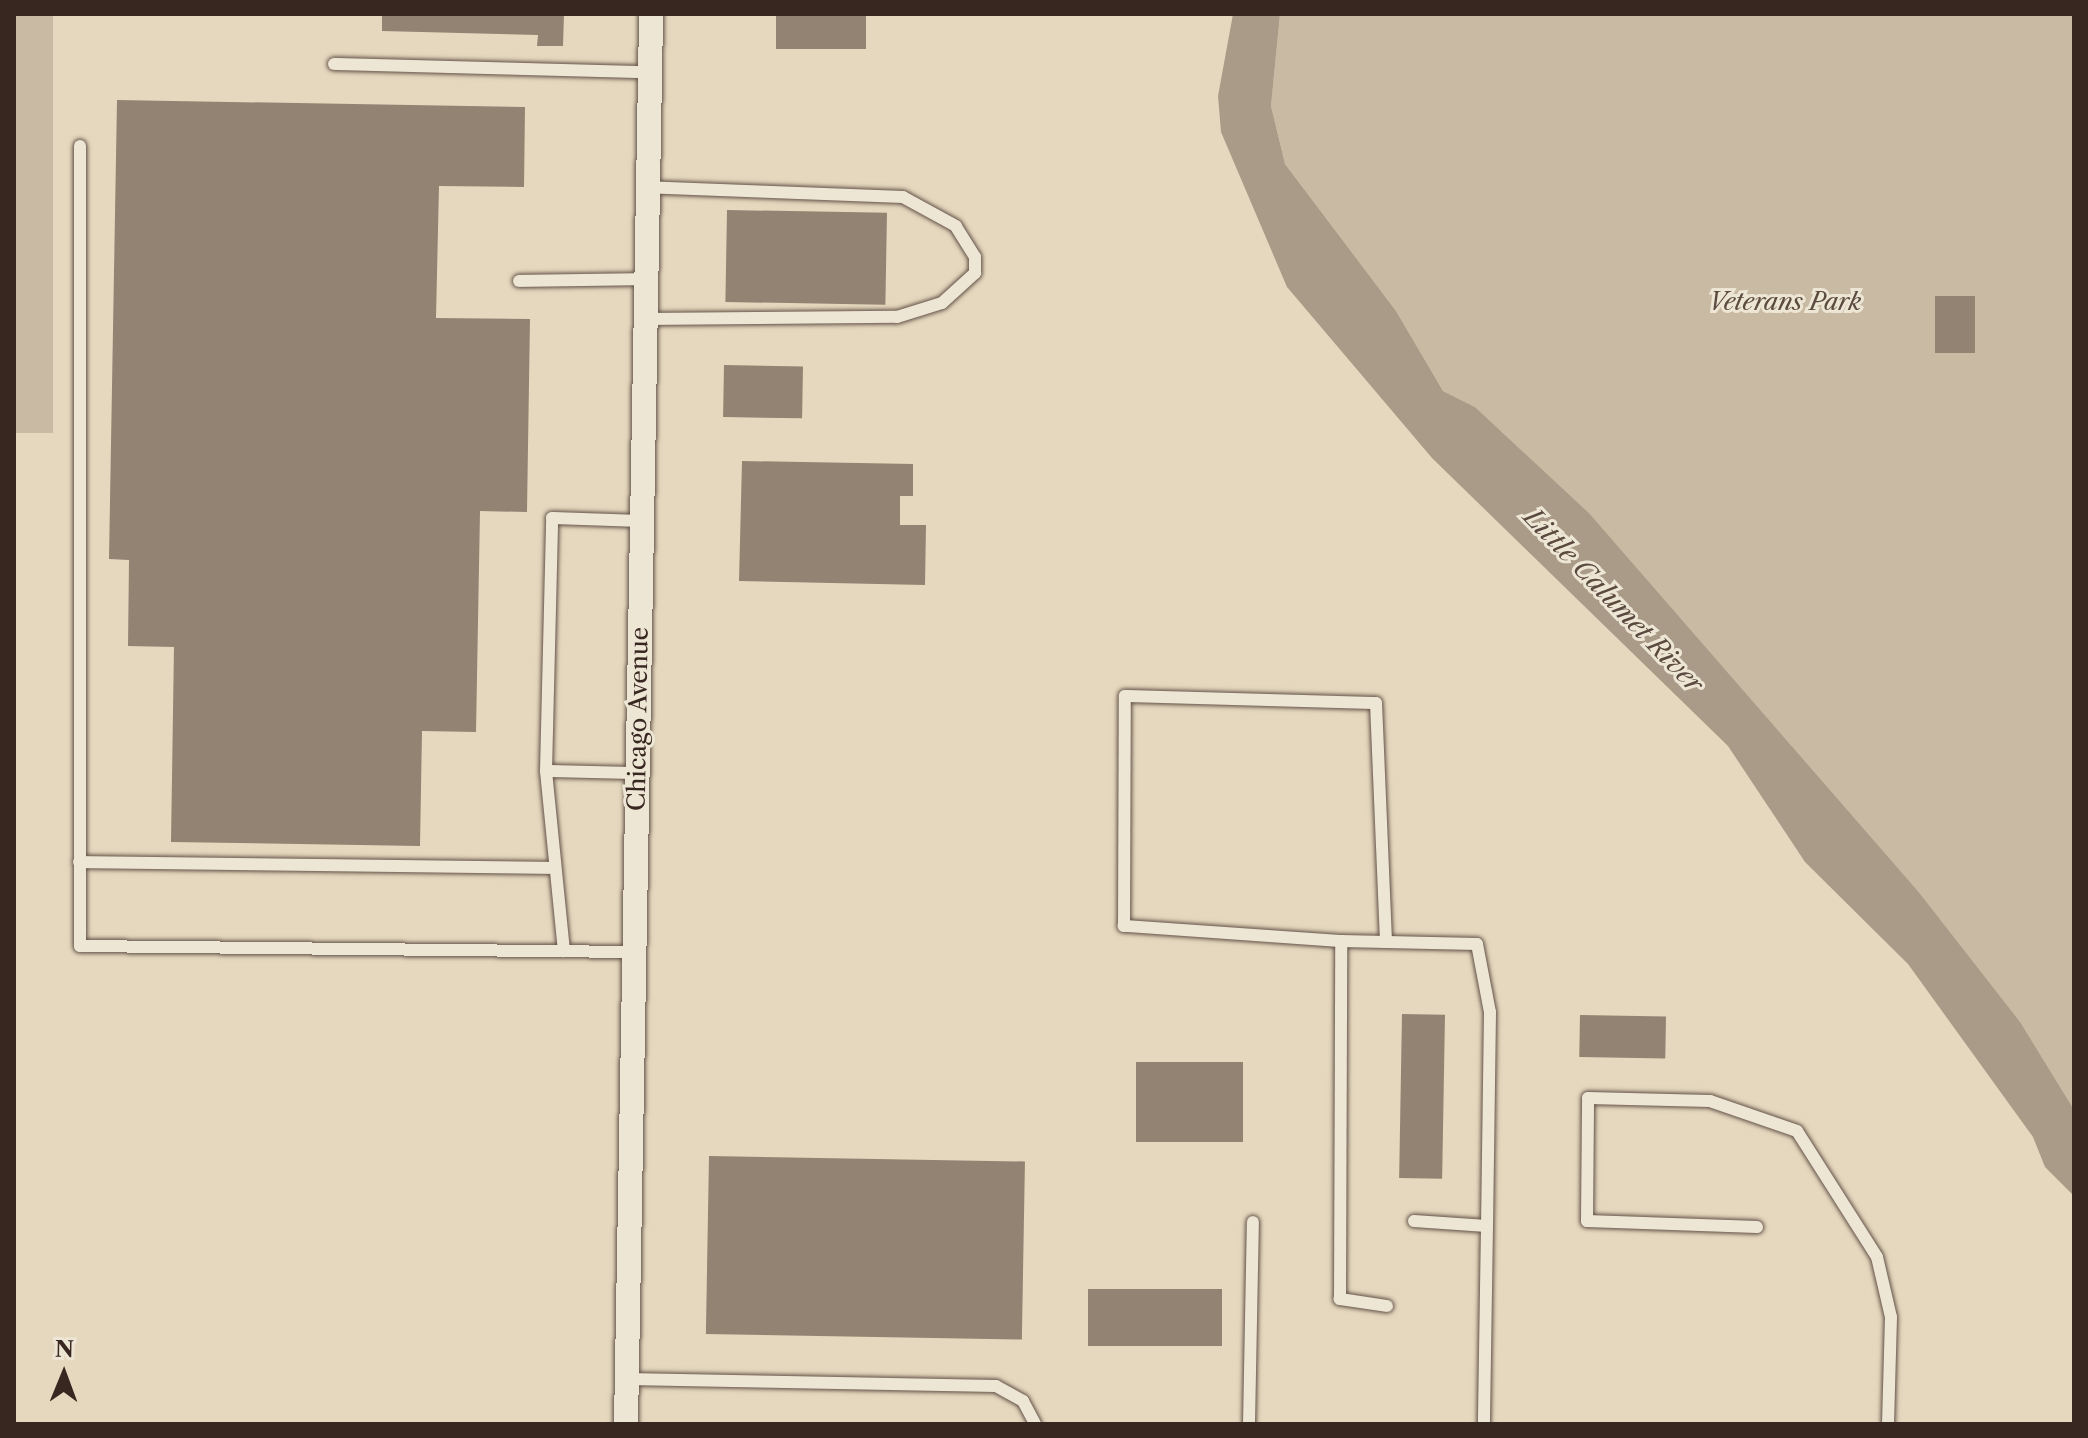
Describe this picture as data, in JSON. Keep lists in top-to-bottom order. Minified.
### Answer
{"streets":{"street":["Chicago Avenue"]},"water":["Little Calumet River"],"parks":["Veterans Park"],"north":"top"}
